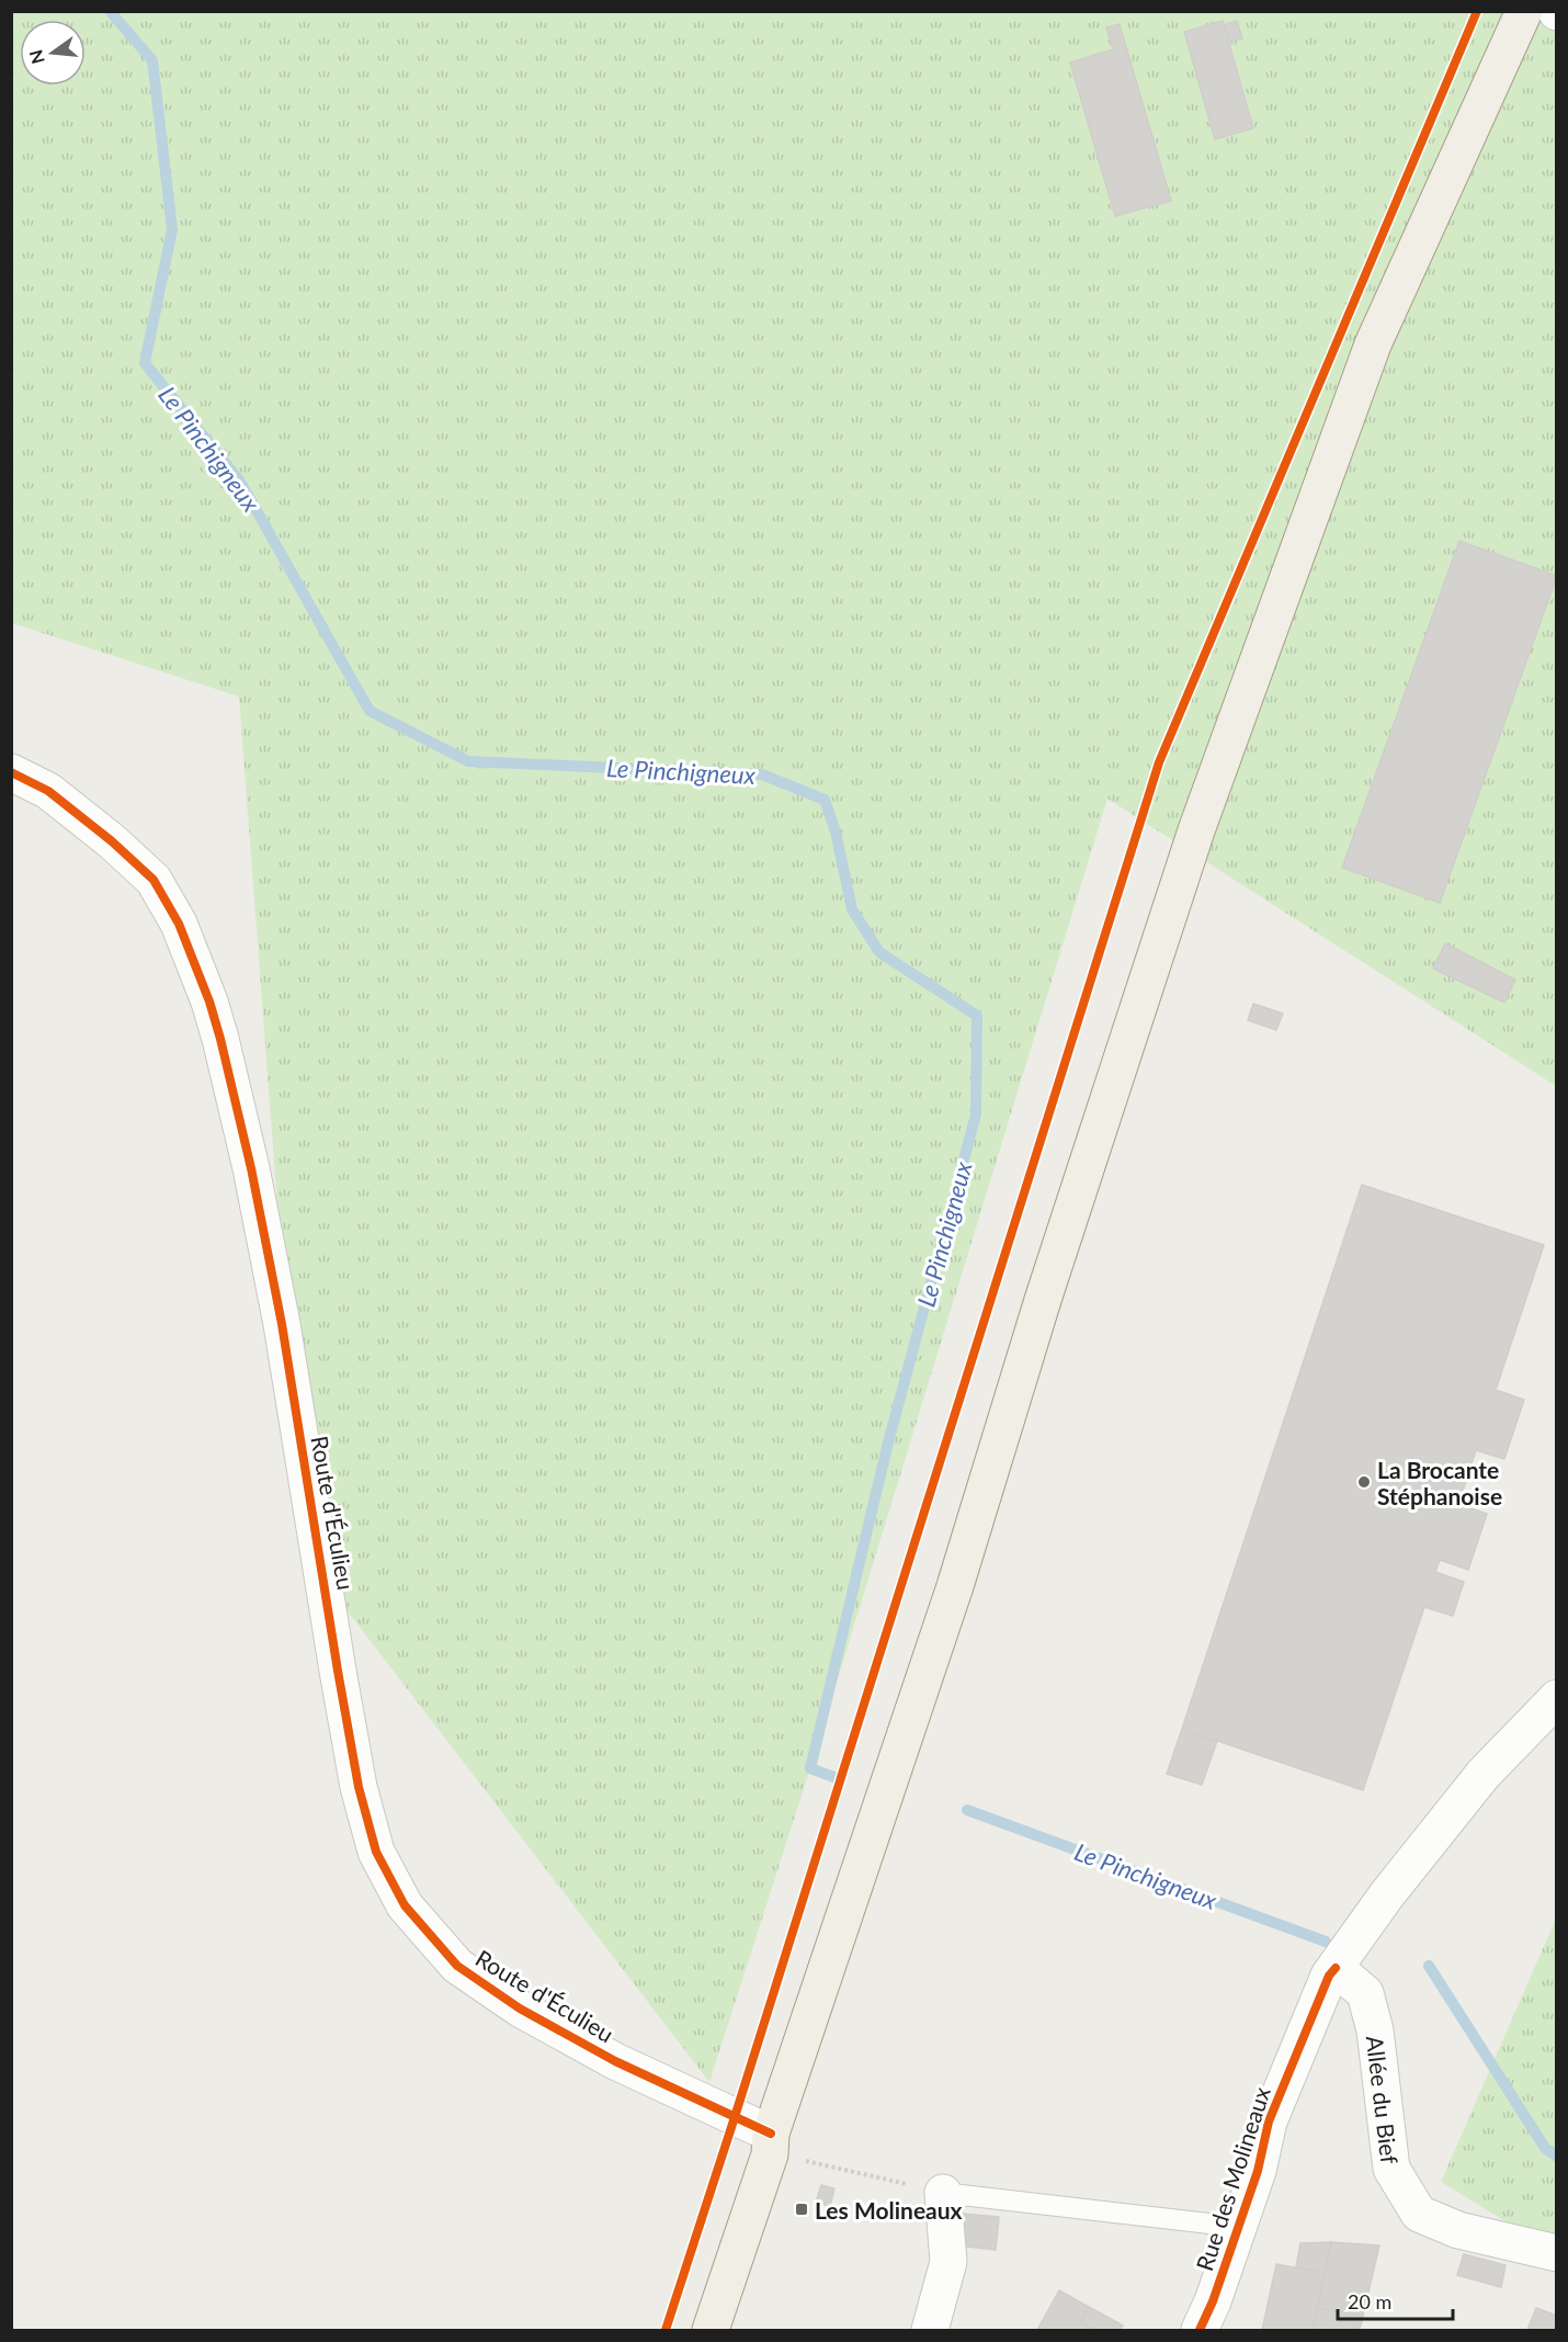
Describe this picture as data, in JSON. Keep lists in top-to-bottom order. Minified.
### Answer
{"streets":{"street":["Route d'Éculieu","Allée du Bief","Rue des Molineaux"]},"crossings":[["Allée du Bief","Rue des Molineaux"]],"water":["Le Pinchigneux"],"places":{"other":["La Brocante Stéphanoise"],"transit":["Les Molineaux"]},"scale_bar":"20 m","north":"left"}
